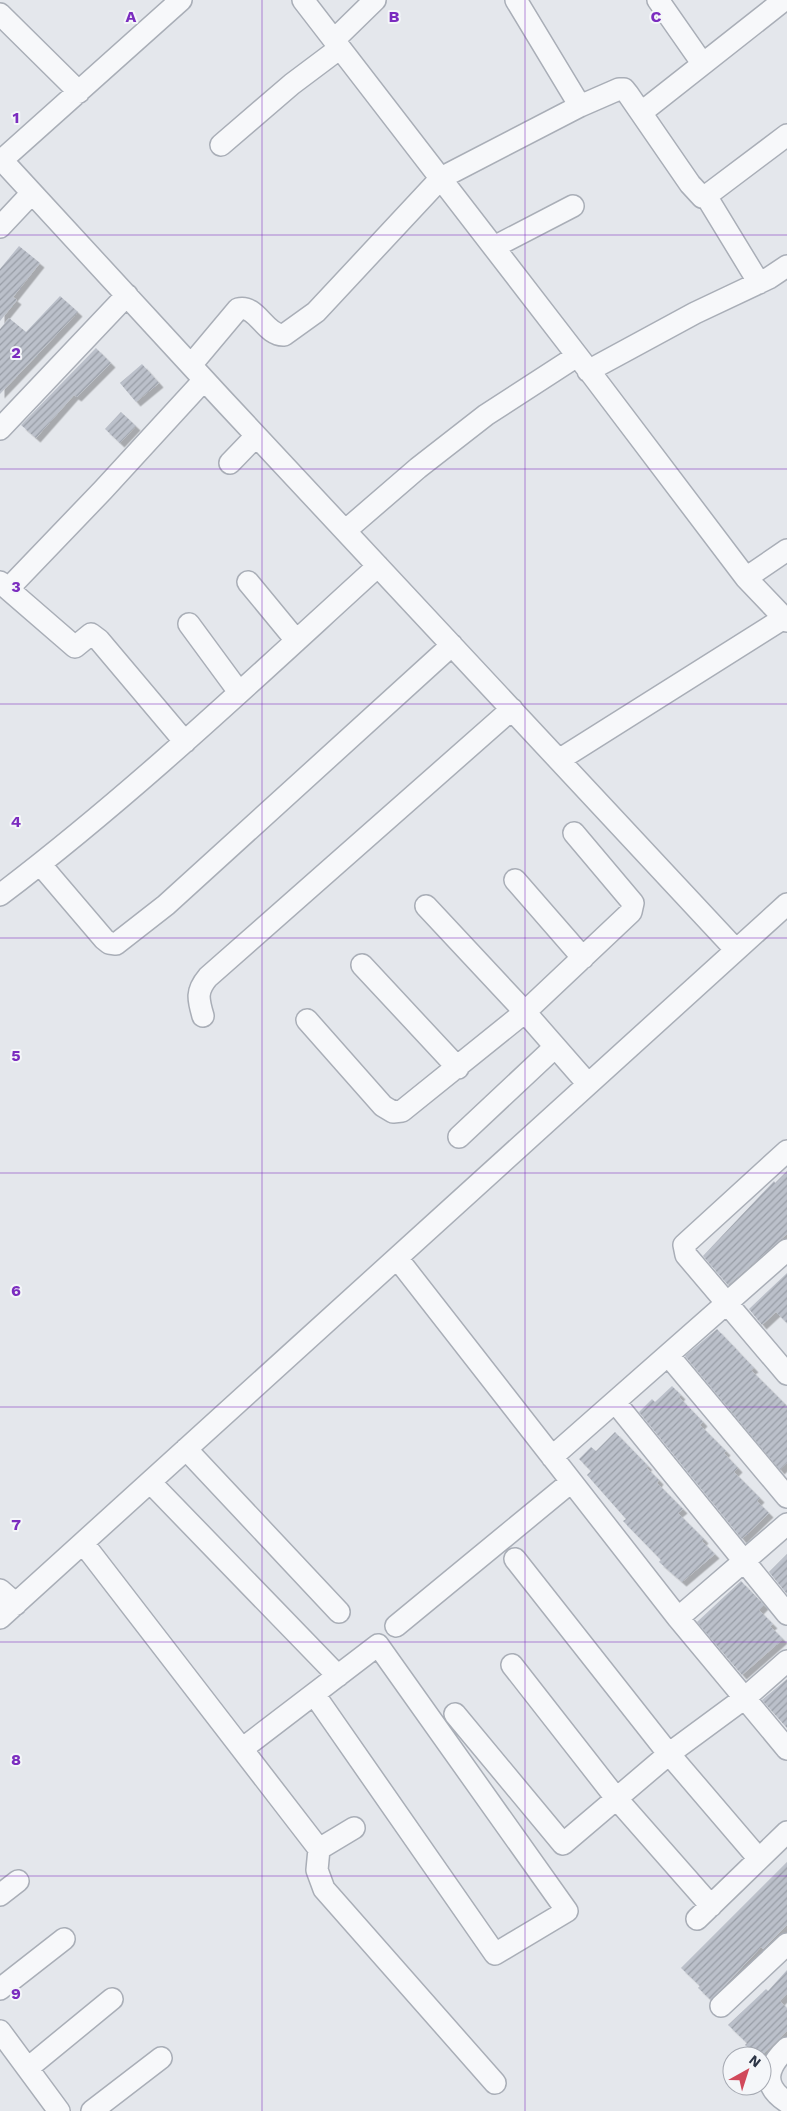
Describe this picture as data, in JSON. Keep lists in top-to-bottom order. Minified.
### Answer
{"north":"top right","grid":{"columns":["A","B","C"],"rows":["1","2","3","4","5","6","7","8","9"]}}
